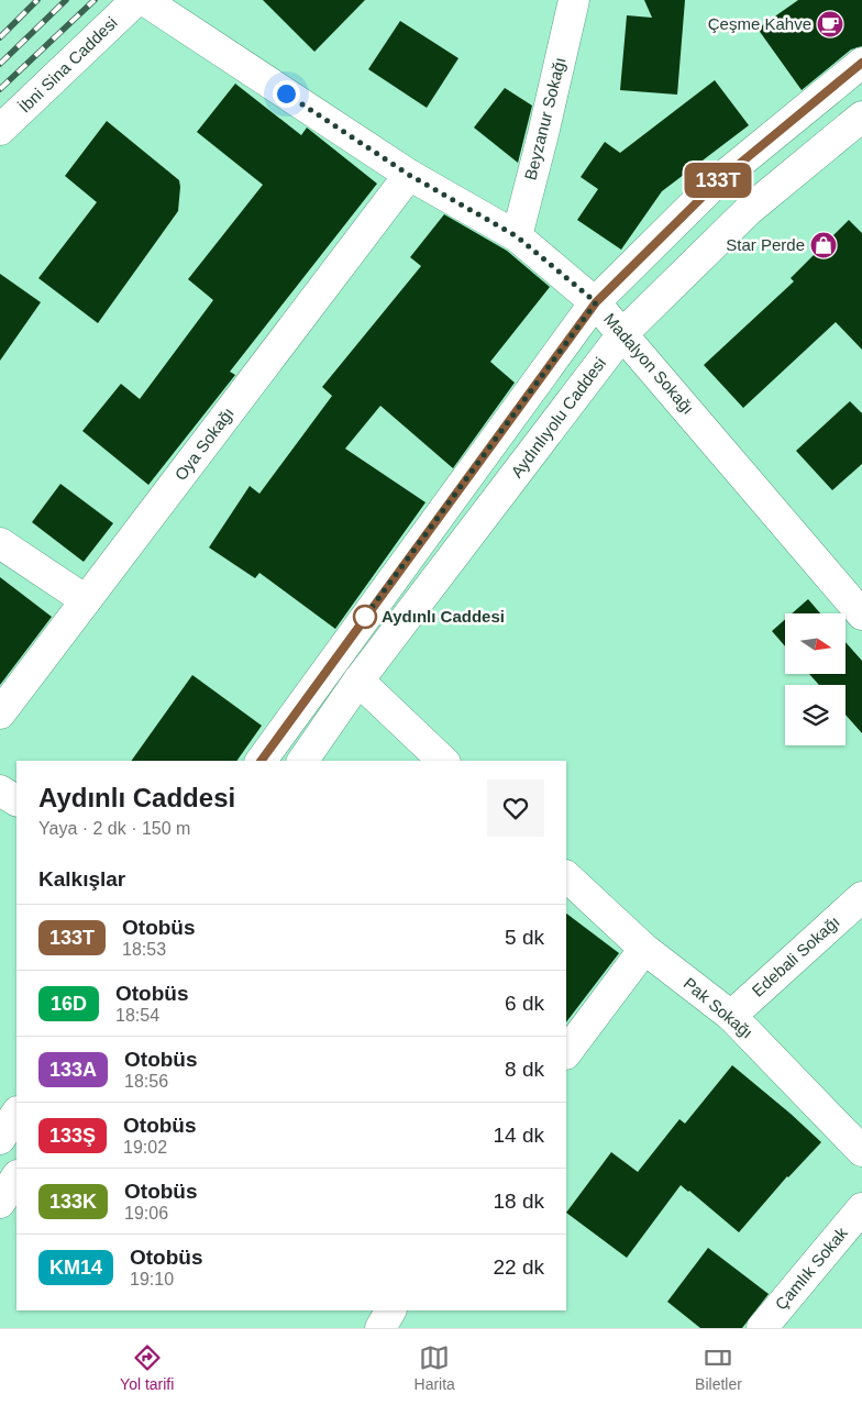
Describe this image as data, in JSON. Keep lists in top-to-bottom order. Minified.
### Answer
{"streets":{"street":["İbni Sina Caddesi","Beyzanur Sokağı","Madalyon Sokağı","Aydınlıyolu Caddesi","Oya Sokağı","Edebali Sokağı","Pak Sokağı","Çamlık Sokak"]},"crossings":[["Beyzanur Sokağı","Madalyon Sokağı"],["Madalyon Sokağı","Aydınlıyolu Caddesi"],["Madalyon Sokağı","Oya Sokağı"],["Edebali Sokağı","Pak Sokağı"]],"places":{"cafe":["Çeşme Kahve"],"shop":["Star Perde"],"other":["Aydınlı Caddesi"]},"lines":["bus line 133T"],"north":"right","page":{"on_map":"133T","heading":[["Aydınlı Caddesi","Yaya · 2 dk · 150 m"],"Kalkışlar"],"list":[{"mark":"133T","name":"Otobüs","note":"18:53","value":"5 dk"},{"mark":"16D","name":"Otobüs","note":"18:54","value":"6 dk"},{"mark":"133A","name":"Otobüs","note":"18:56","value":"8 dk"},{"mark":"133Ş","name":"Otobüs","note":"19:02","value":"14 dk"},{"mark":"133K","name":"Otobüs","note":"19:06","value":"18 dk"},{"mark":"KM14","name":"Otobüs","note":"19:10","value":"22 dk"}],"tabs":["Yol tarifi","Harita","Biletler"]}}
